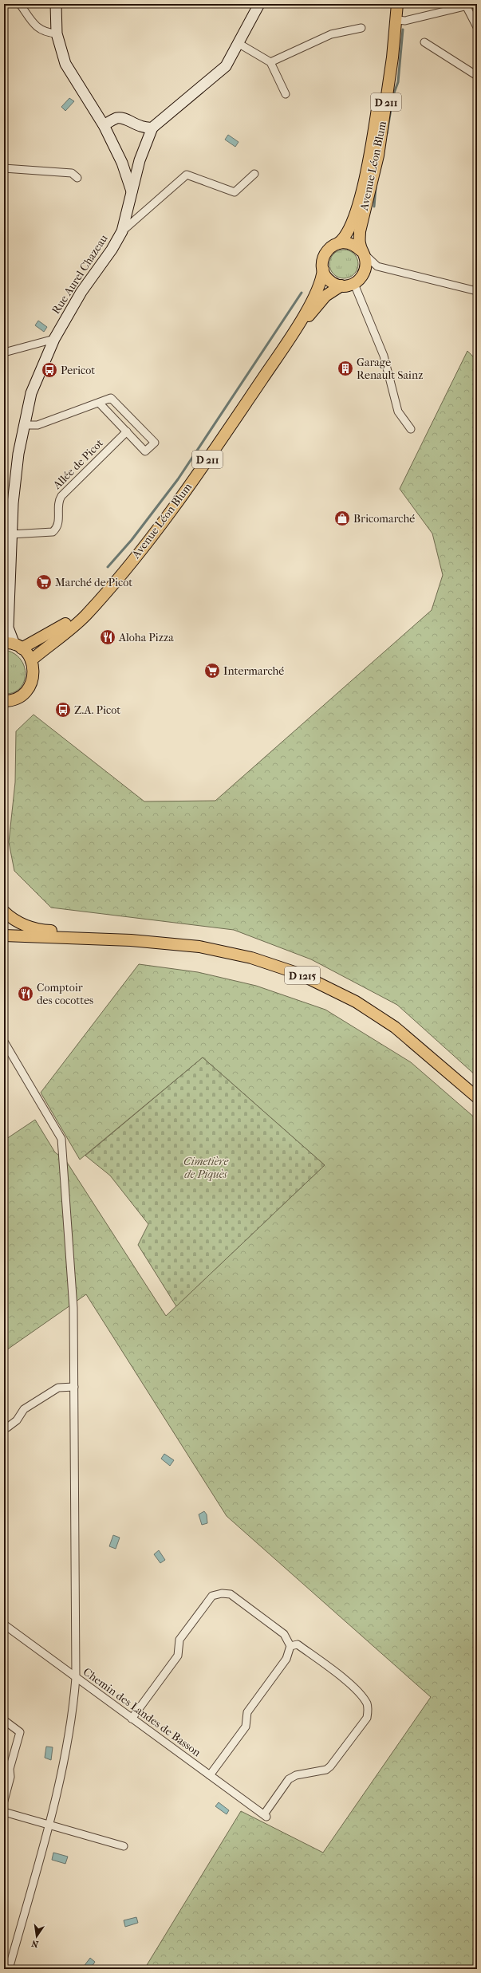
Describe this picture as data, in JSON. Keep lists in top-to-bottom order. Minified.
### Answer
{"streets":{"main road":["D 211","Avenue Léon Blum","D 1215"],"street":["Rue Aurel Chazeau","Allée de Picot","Chemin des Landes de Basson"]},"crossings":[["Avenue Léon Blum","Rue Aurel Chazeau"],["Rue Aurel Chazeau","Allée de Picot"]],"parks":["Cimetière de Piquès"],"places":{"building":["Garage Renault Sainz"],"bus stop":["Pericot","Z.A. Picot"],"shop":["Bricomarché"],"supermarket":["Marché de Picot","Intermarché"],"restaurant":["Aloha Pizza","Comptoir des cocottes"]},"north":"bottom"}
